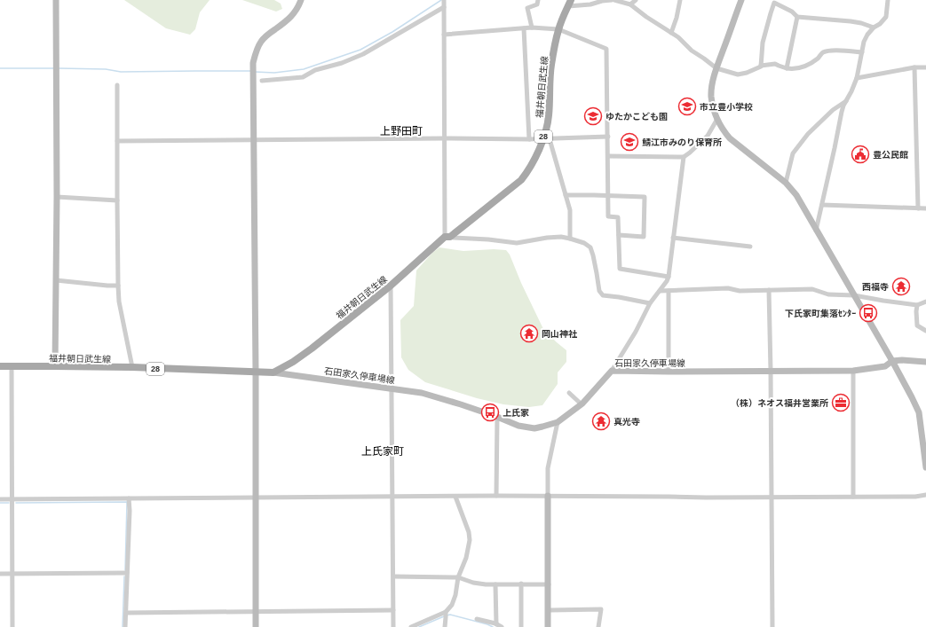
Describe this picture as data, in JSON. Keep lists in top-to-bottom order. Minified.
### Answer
{"streets":{"main road":["福井朝日武生線","28"],"street":["石田家久停車場線"]},"crossings":[["福井朝日武生線","石田家久停車場線"]],"districts":["上野田町","上氏家町"],"places":{"school or university":["市立豊小学校","ゆたかこども園","鯖江市みのり保育所"],"public building":["豊公民館"],"temple":["西福寺","岡山神社","真光寺"],"bus stop":["下氏家町集落ｾﾝﾀｰ","上氏家"],"office":["（株）ネオス福井営業所"]}}
